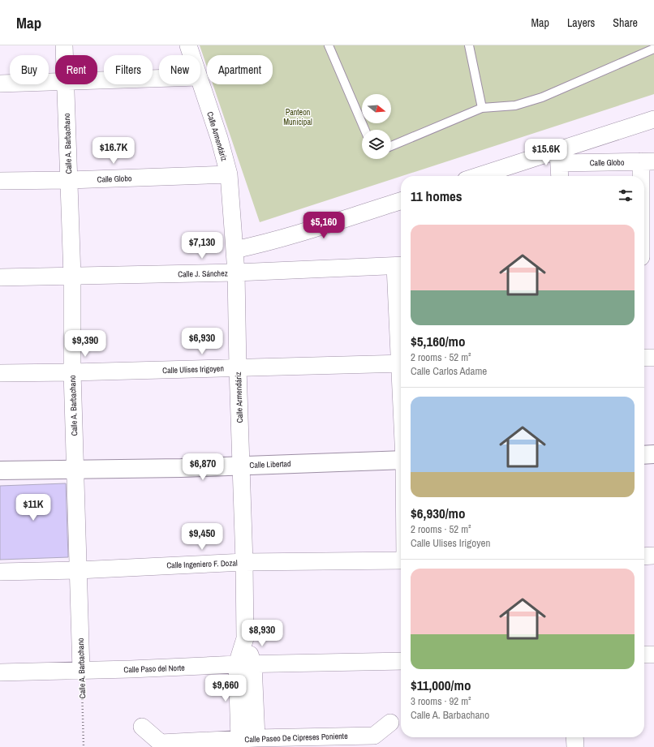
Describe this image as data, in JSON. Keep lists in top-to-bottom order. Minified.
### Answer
{"streets":{"street":["Calle Armendáriz","Calle A. Barbachano","Calle Globo","Calle J. Sánchez","Calle Ulises Irigoyen","Calle Libertad","Calle Ingeniero F. Dozal","Calle Paso del Norte","Calle Paseo De Cipreses Poniente"]},"crossings":[["Calle Armendáriz","Calle Globo"],["Calle Armendáriz","Calle J. Sánchez"],["Calle Armendáriz","Calle Ulises Irigoyen"],["Calle Armendáriz","Calle Libertad"],["Calle Armendáriz","Calle Ingeniero F. Dozal"],["Calle Armendáriz","Calle Paso del Norte"],["Calle Armendáriz","Calle Paseo De Cipreses Poniente"],["Calle A. Barbachano","Calle Globo"],["Calle A. Barbachano","Calle J. Sánchez"],["Calle A. Barbachano","Calle Ulises Irigoyen"],["Calle A. Barbachano","Calle Libertad"],["Calle A. Barbachano","Calle Ingeniero F. Dozal"],["Calle A. Barbachano","Calle Paso del Norte"]],"parks":["Panteon Municipal"],"north":"right","page":{"header":"Map","nav":["Map","Layers","Share"],"chip":["Buy","Rent","Filters","New","Apartment"],"price":["$16.7K","$15.6K","$5,160","$7,130","$6,930","$9,390","$6,870","$11K","$9,450","$8,930","$9,660"],"heading":"11 homes","list":[{"name":"$5,160/mo","note":"2 rooms · 52 m² · Calle Carlos Adame"},{"name":"$6,930/mo","note":"2 rooms · 52 m² · Calle Ulises Irigoyen"},{"name":"$11,000/mo","note":"3 rooms · 92 m² · Calle A. Barbachano"}]}}
